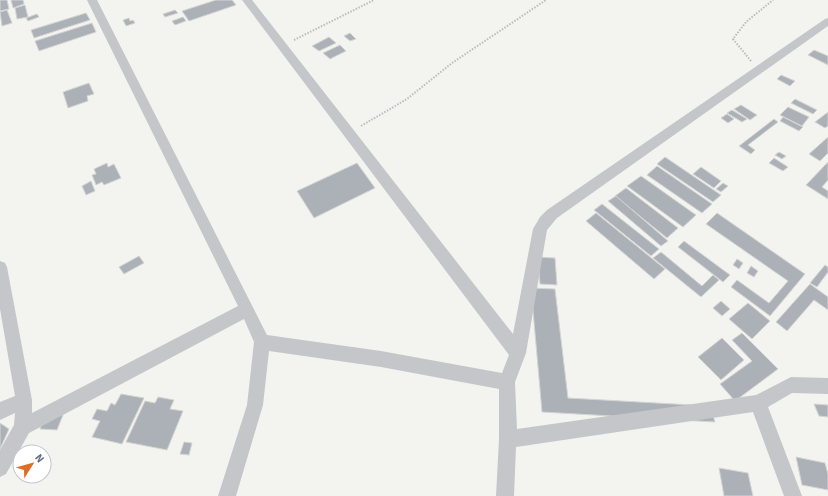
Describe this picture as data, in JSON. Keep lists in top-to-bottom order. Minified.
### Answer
{"north":"top right"}
